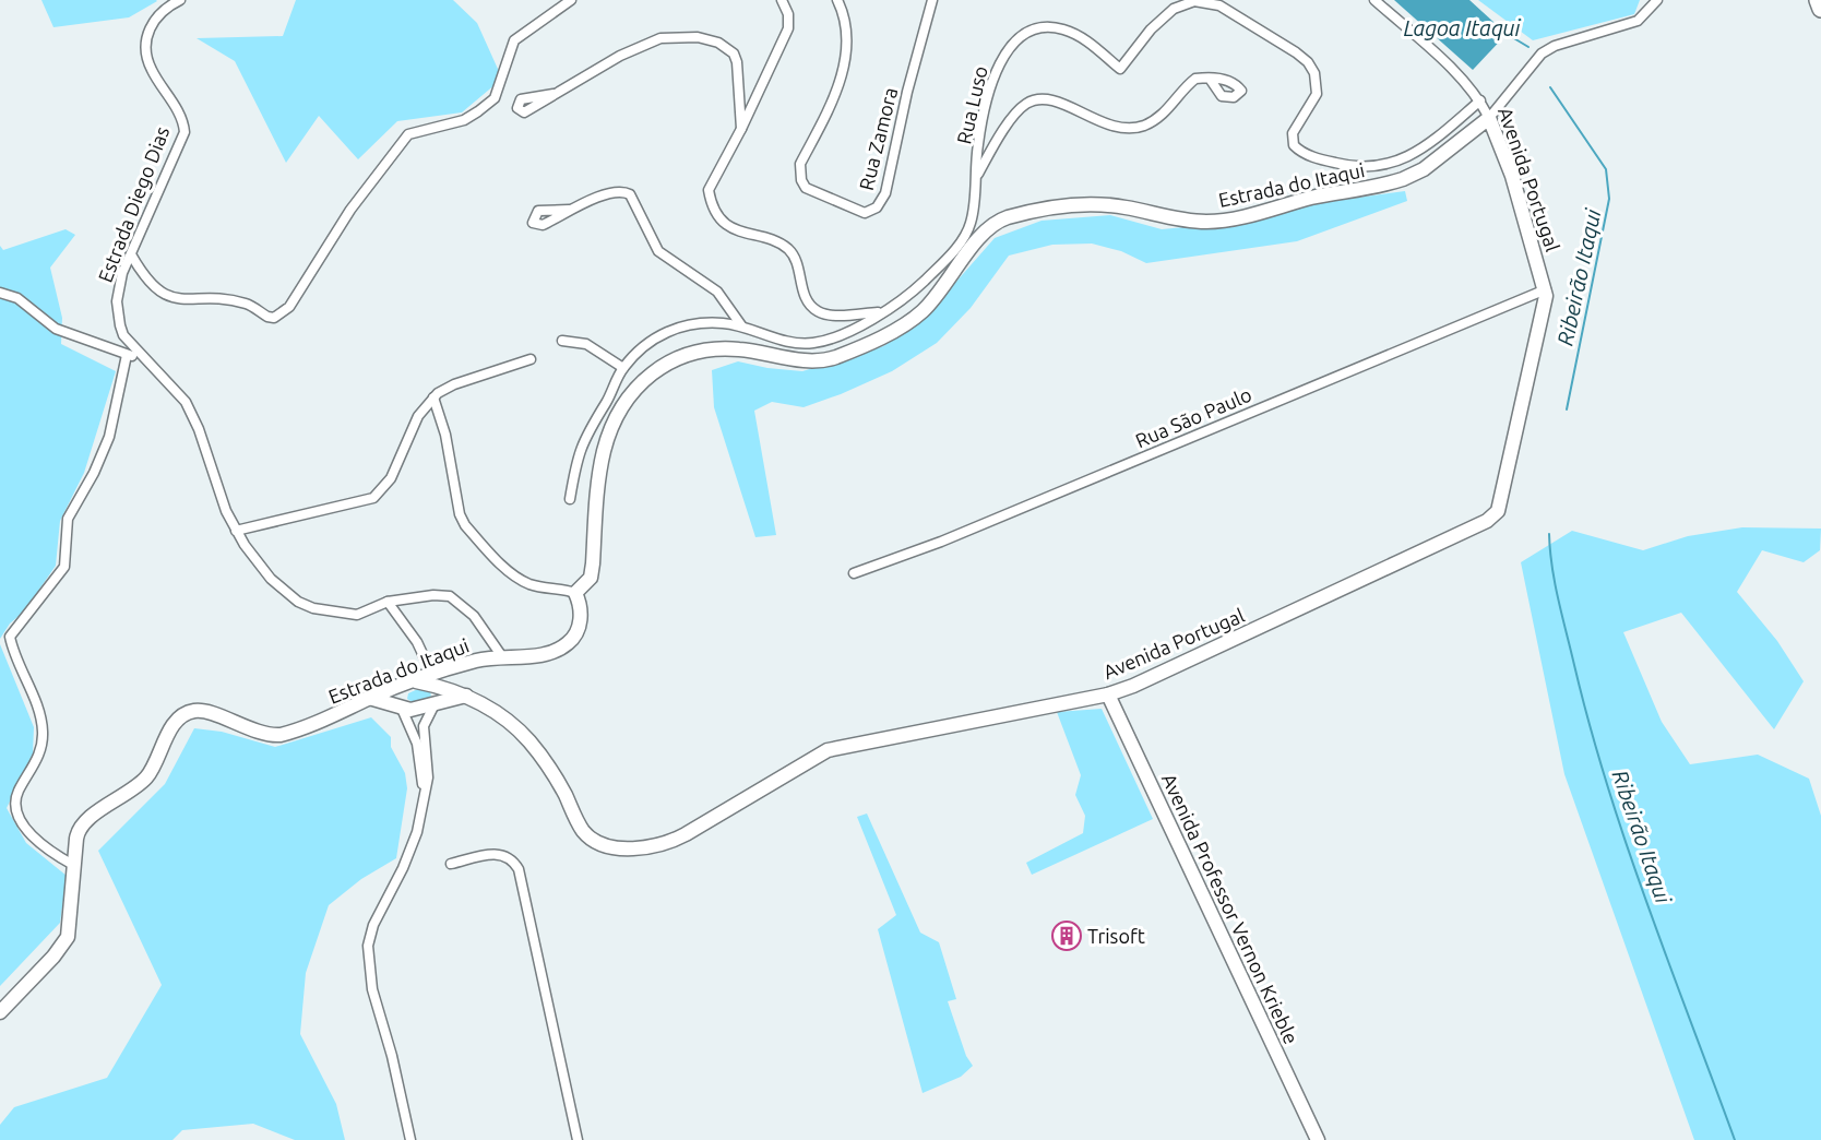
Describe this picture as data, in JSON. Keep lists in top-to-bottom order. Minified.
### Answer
{"streets":{"street":["Rua Luso","Rua Zamora","Avenida Portugal","Estrada do Itaqui","Estrada Diego Dias","Rua São Paulo","Avenida Professor Vernon Krieble"]},"crossings":[["Rua Luso","Avenida Portugal"],["Avenida Portugal","Estrada do Itaqui"],["Avenida Portugal","Rua São Paulo"],["Avenida Portugal","Avenida Professor Vernon Krieble"],["Estrada do Itaqui","Estrada Diego Dias"]],"water":["Lagoa Itaqui","Ribeirão Itaqui"],"places":{"building":["Trisoft"]}}
